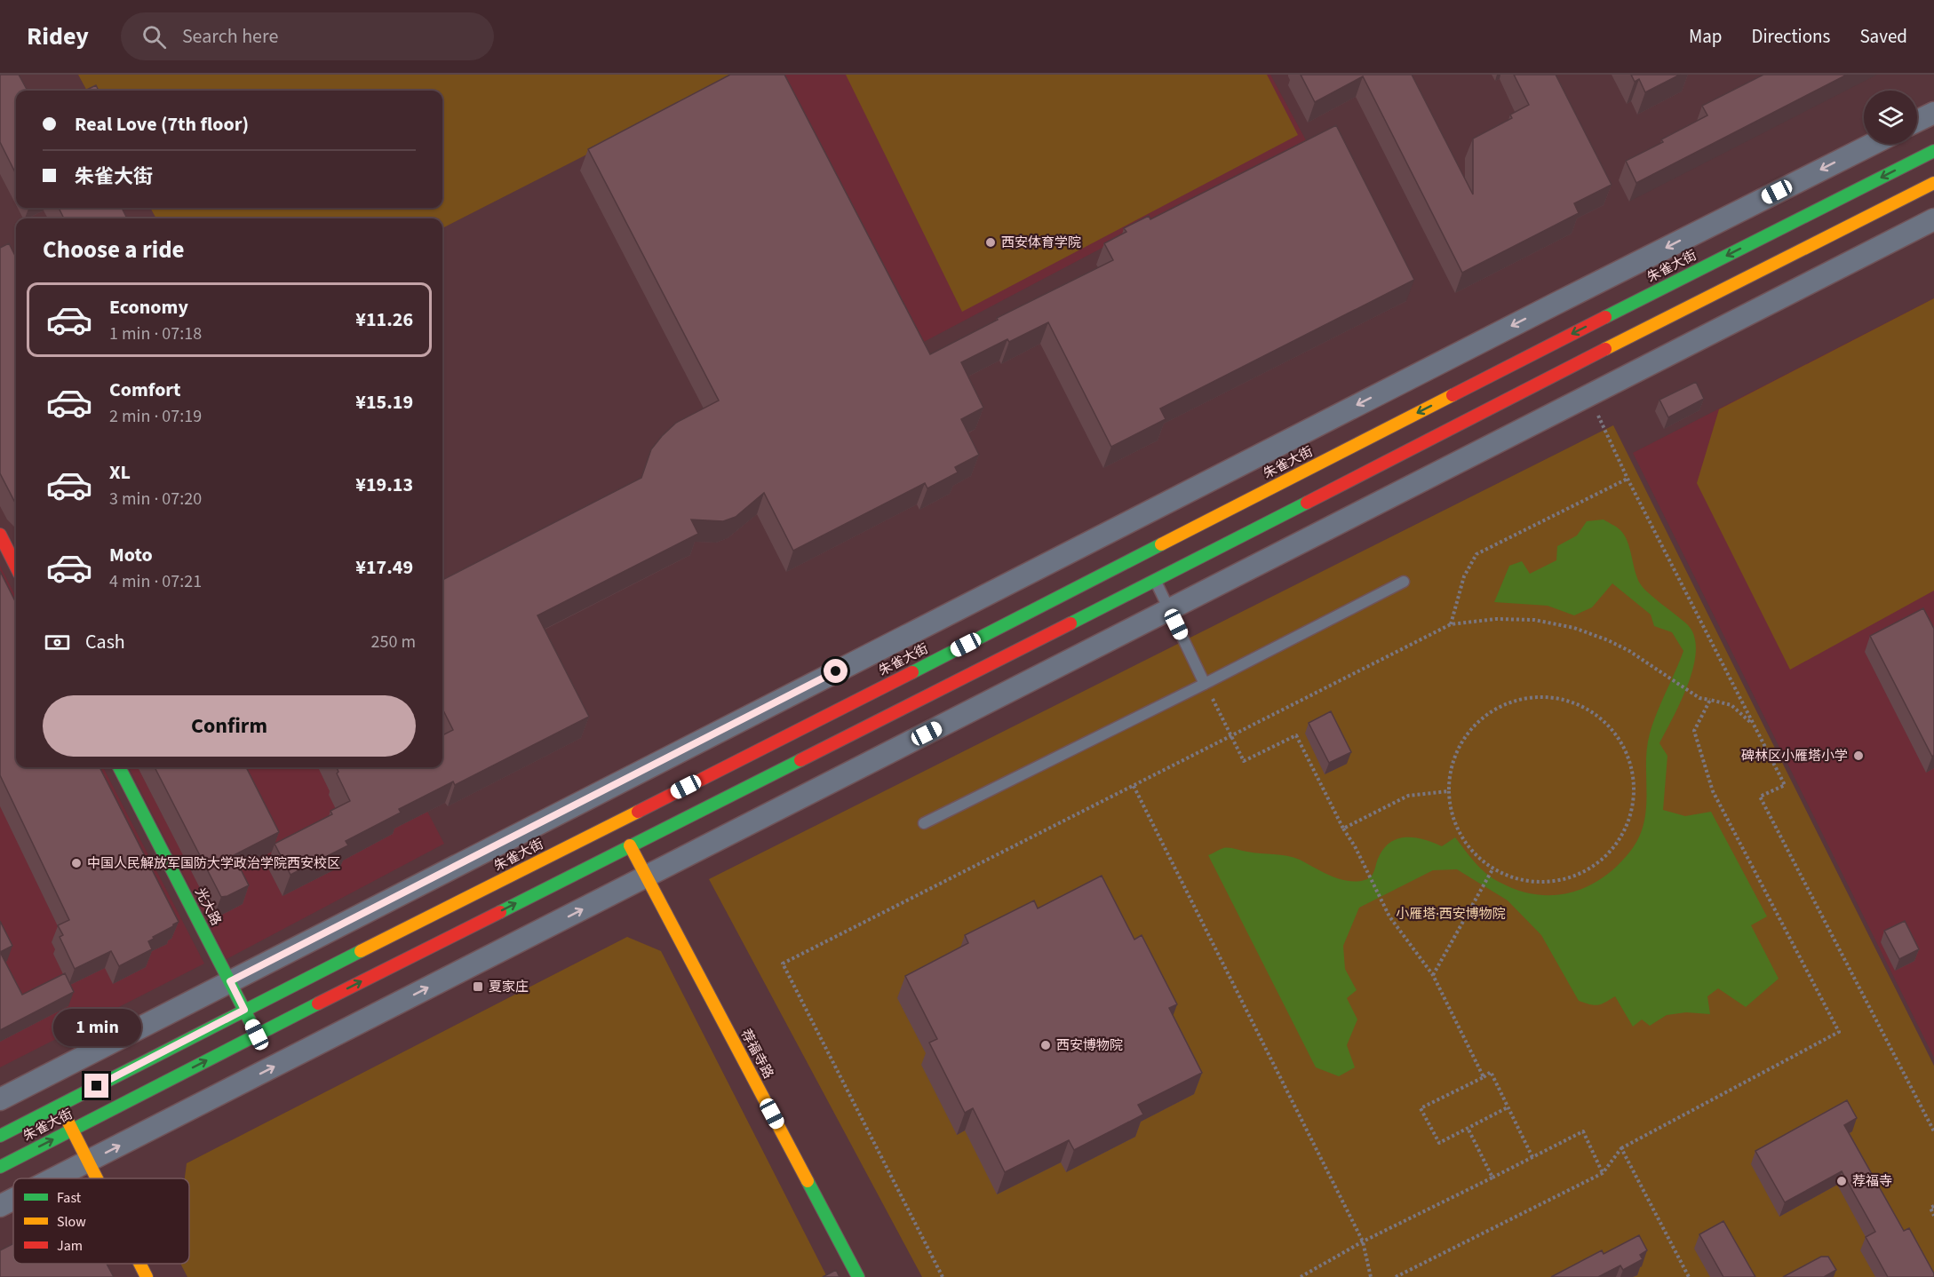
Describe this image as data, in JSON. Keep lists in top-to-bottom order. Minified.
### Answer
{"streets":{"main road":["朱雀大街","光大路","荐福寺路"]},"crossings":[["朱雀大街","光大路"],["朱雀大街","荐福寺路"]],"parks":["小雁塔·西安博物院"],"places":{"other":["西安体育学院","碑林区小雁塔小学","中国人民解放军国防大学政治学院西安校区","西安博物院","荐福寺"],"transit":["夏家庄"]},"legend":["Fast","Slow","Jam"],"page":{"header":"Ridey","search":"Search here","nav":["Map","Directions","Saved"],"banner":["Real Love (7th floor)","朱雀大街"],"heading":"Choose a ride","list":[{"name":"Economy","note":"1 min · 07:18","value":"¥11.26"},{"name":"Comfort","note":"2 min · 07:19","value":"¥15.19"},{"name":"XL","note":"3 min · 07:20","value":"¥19.13"},{"name":"Moto","note":"4 min · 07:21","value":"¥17.49"}],"pay":["Cash","250 m"],"buttons":"Confirm","bubble":"1 min"}}
